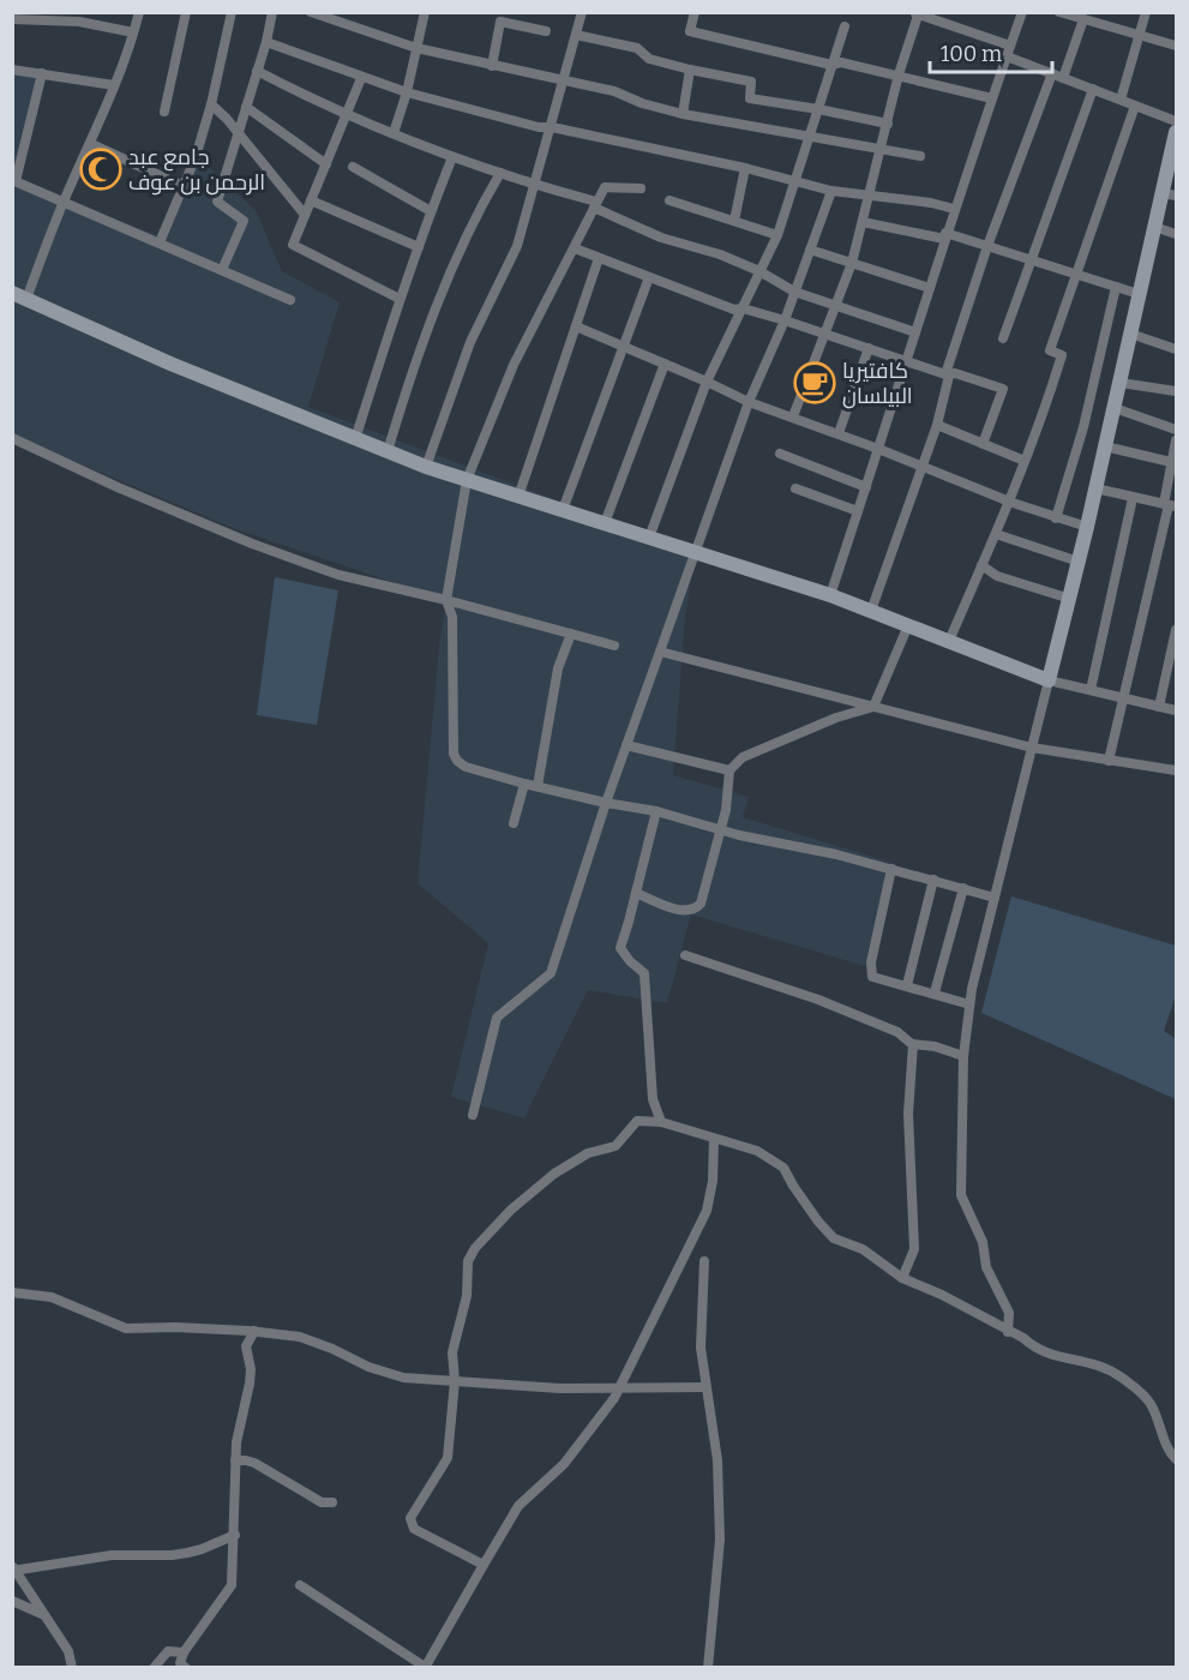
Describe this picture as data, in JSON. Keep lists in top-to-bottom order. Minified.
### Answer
{"places":{"mosque":["جامع عبد الرحمن بن عوف"],"cafe":["كافتيريا البيلسان"]},"scale_bar":"100 m"}
